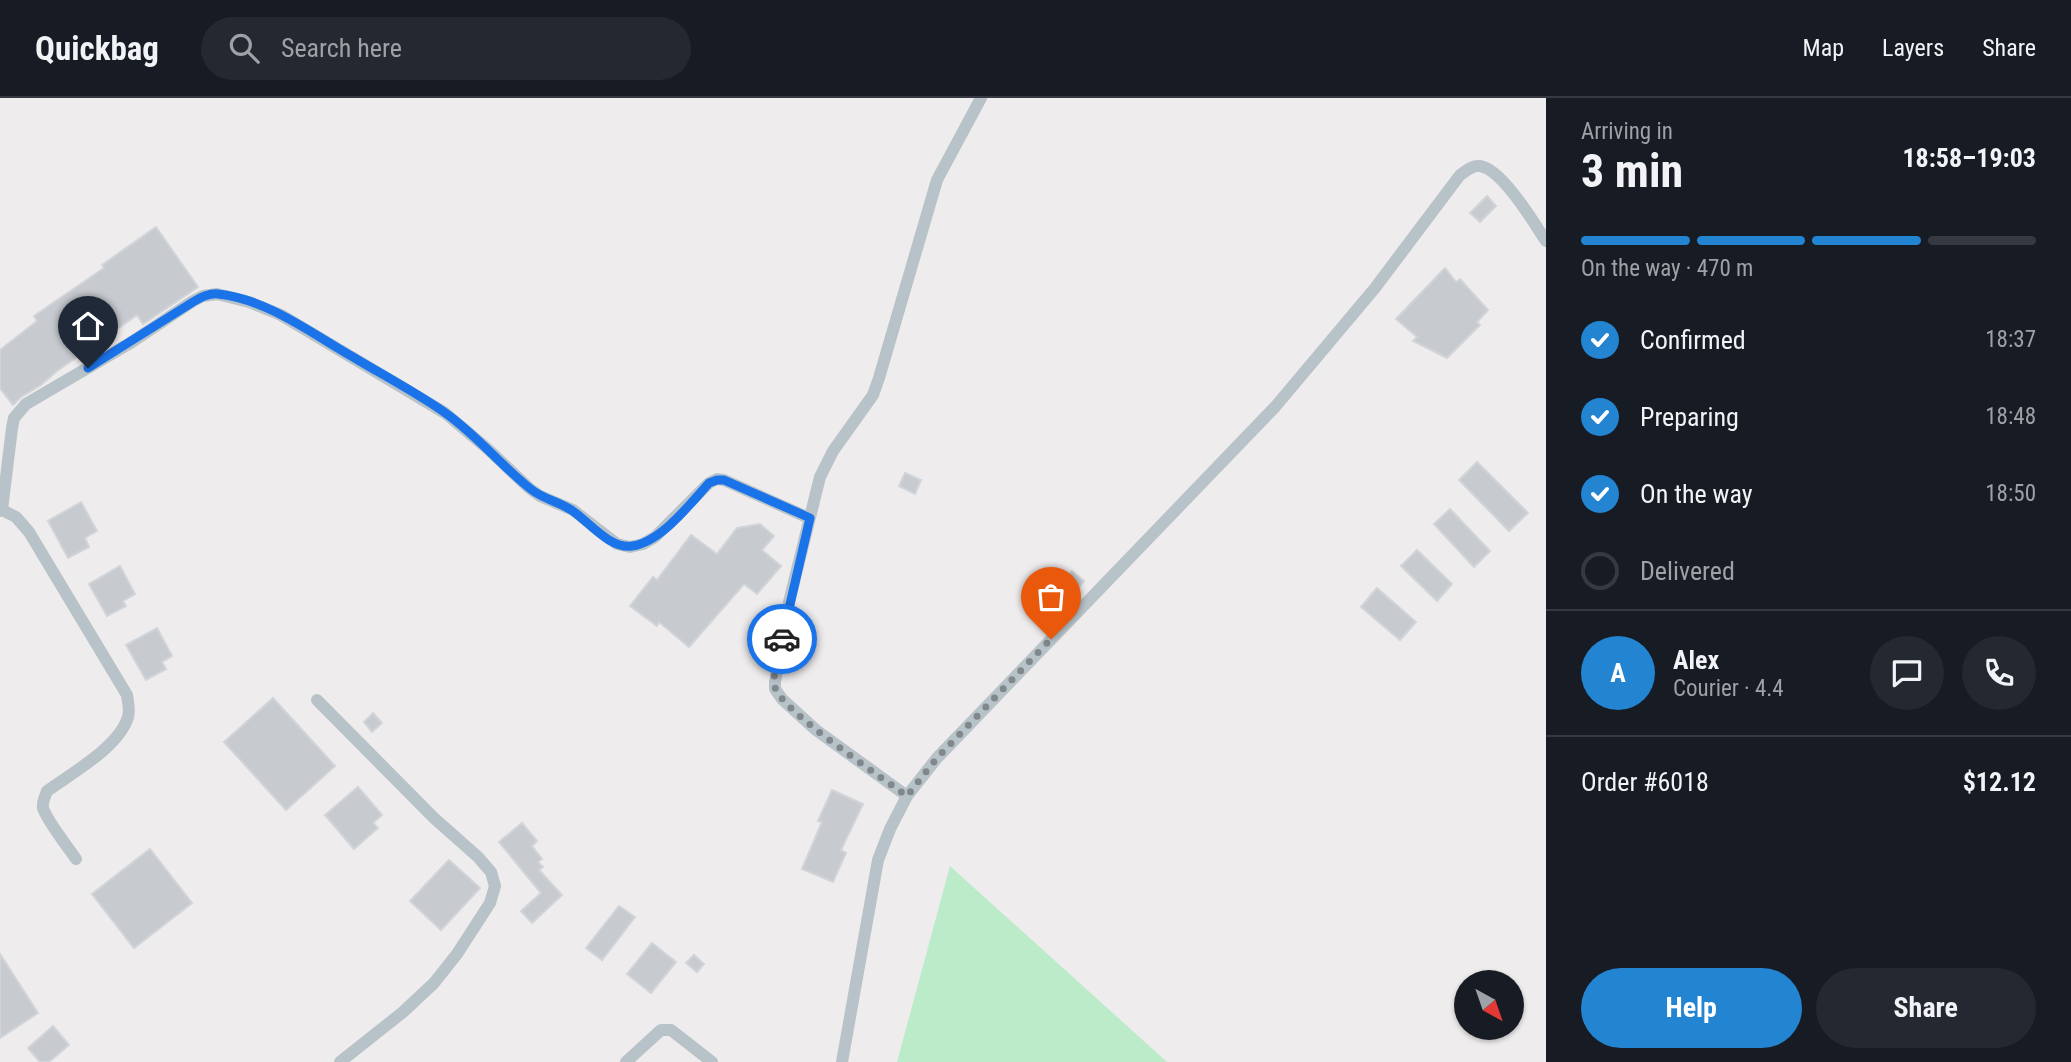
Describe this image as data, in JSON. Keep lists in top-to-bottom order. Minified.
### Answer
{"north":"bottom right","page":{"header":"Quickbag","search":"Search here","nav":["Map","Layers","Share"],"heading":["3 min","Arriving in","18:58–19:03"],"panel":["Alex","Courier · 4.4","Order #6018","$12.12"],"bar":"On the way · 470 m","list":[["Confirmed","18:37"],["Preparing","18:48"],["On the way","18:50"],"Delivered"],"round":"A","buttons":["Help","Share"]}}
